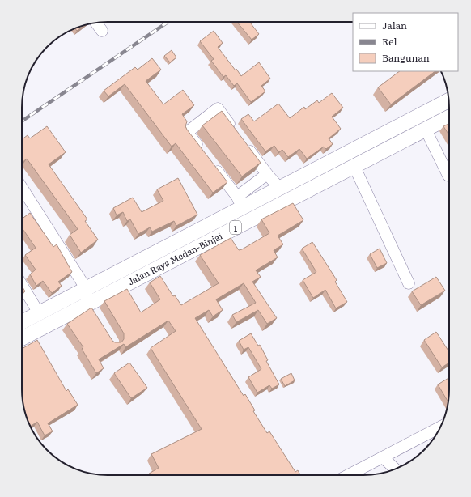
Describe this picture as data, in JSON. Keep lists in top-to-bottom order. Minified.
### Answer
{"streets":{"main road":["1","Jalan Raya Medan-Binjai"]},"legend":["Jalan","Rel","Bangunan"]}
